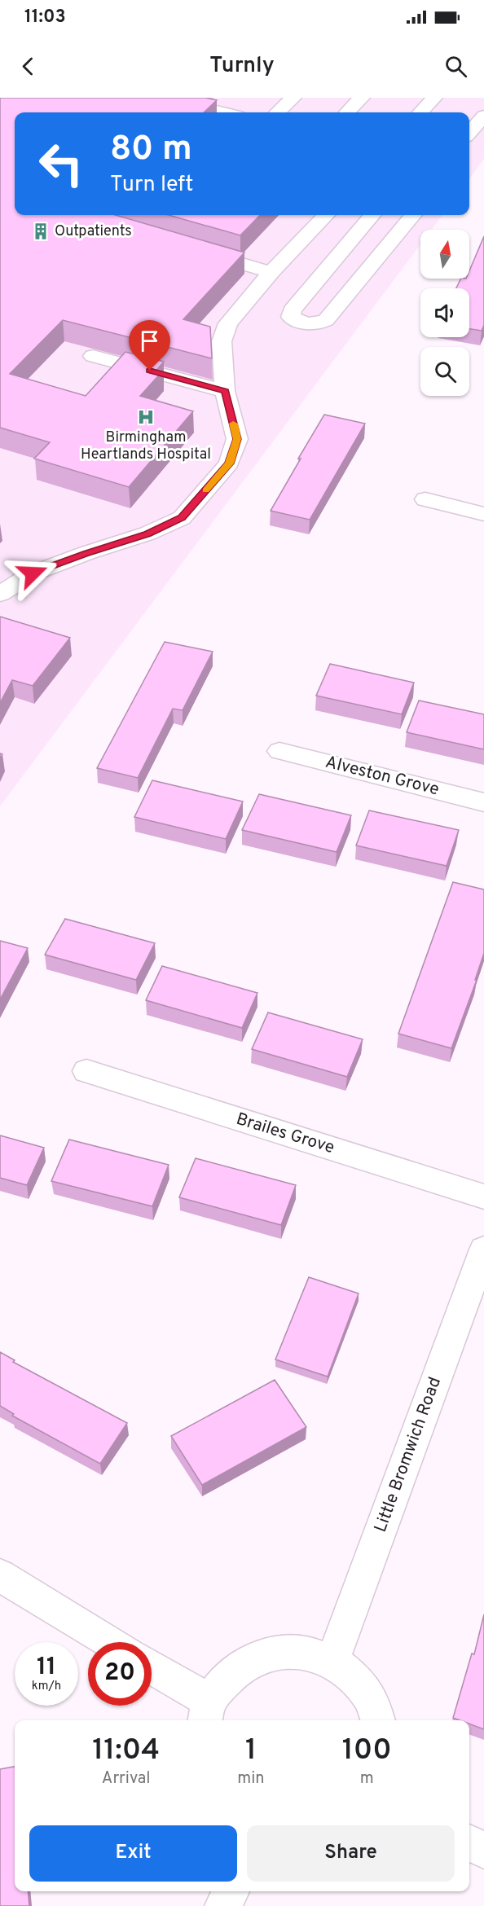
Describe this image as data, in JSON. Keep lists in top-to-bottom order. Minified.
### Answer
{"streets":{"street":["Alveston Grove","Brailes Grove","Little Bromwich Road"]},"places":{"building":["Outpatients"],"hospital":["Birmingham Heartlands Hospital"]},"north":"top","page":{"status":"11:03","header":"Turnly","turn":["80 m","Turn left"],"speed":"11 km/h","limit":"20","eta":["11:04","Arrival","1","min","100","m"],"buttons":["Exit","Share"]}}
